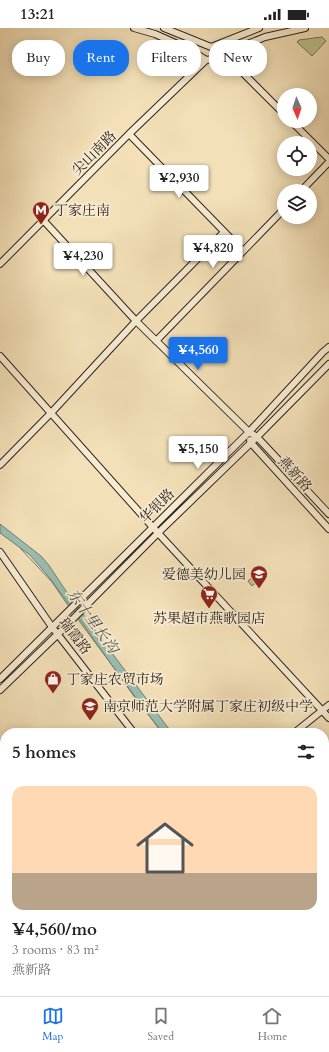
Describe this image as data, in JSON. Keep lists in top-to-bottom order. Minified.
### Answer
{"streets":{"street":["尖山南路","燕新路","华银路","瑞霞路"]},"crossings":[["尖山南路","燕新路"],["燕新路","华银路"],["华银路","瑞霞路"]],"water":["东十里长沟"],"places":{"metro station":["丁家庄南"],"school or university":["爱德美幼儿园","南京师范大学附属丁家庄初级中学"],"supermarket":["苏果超市燕歌园店"],"shop":["丁家庄农贸市场"]},"north":"bottom","page":{"status":"13:21","chip":["Buy","Rent","Filters","New"],"price":["¥2,930","¥4,820","¥4,230","¥4,560","¥5,150"],"heading":"5 homes","list":[{"name":"¥4,560/mo","note":"3 rooms · 83 m² · 燕新路"}],"tabs":["Map","Saved","Home"]}}
